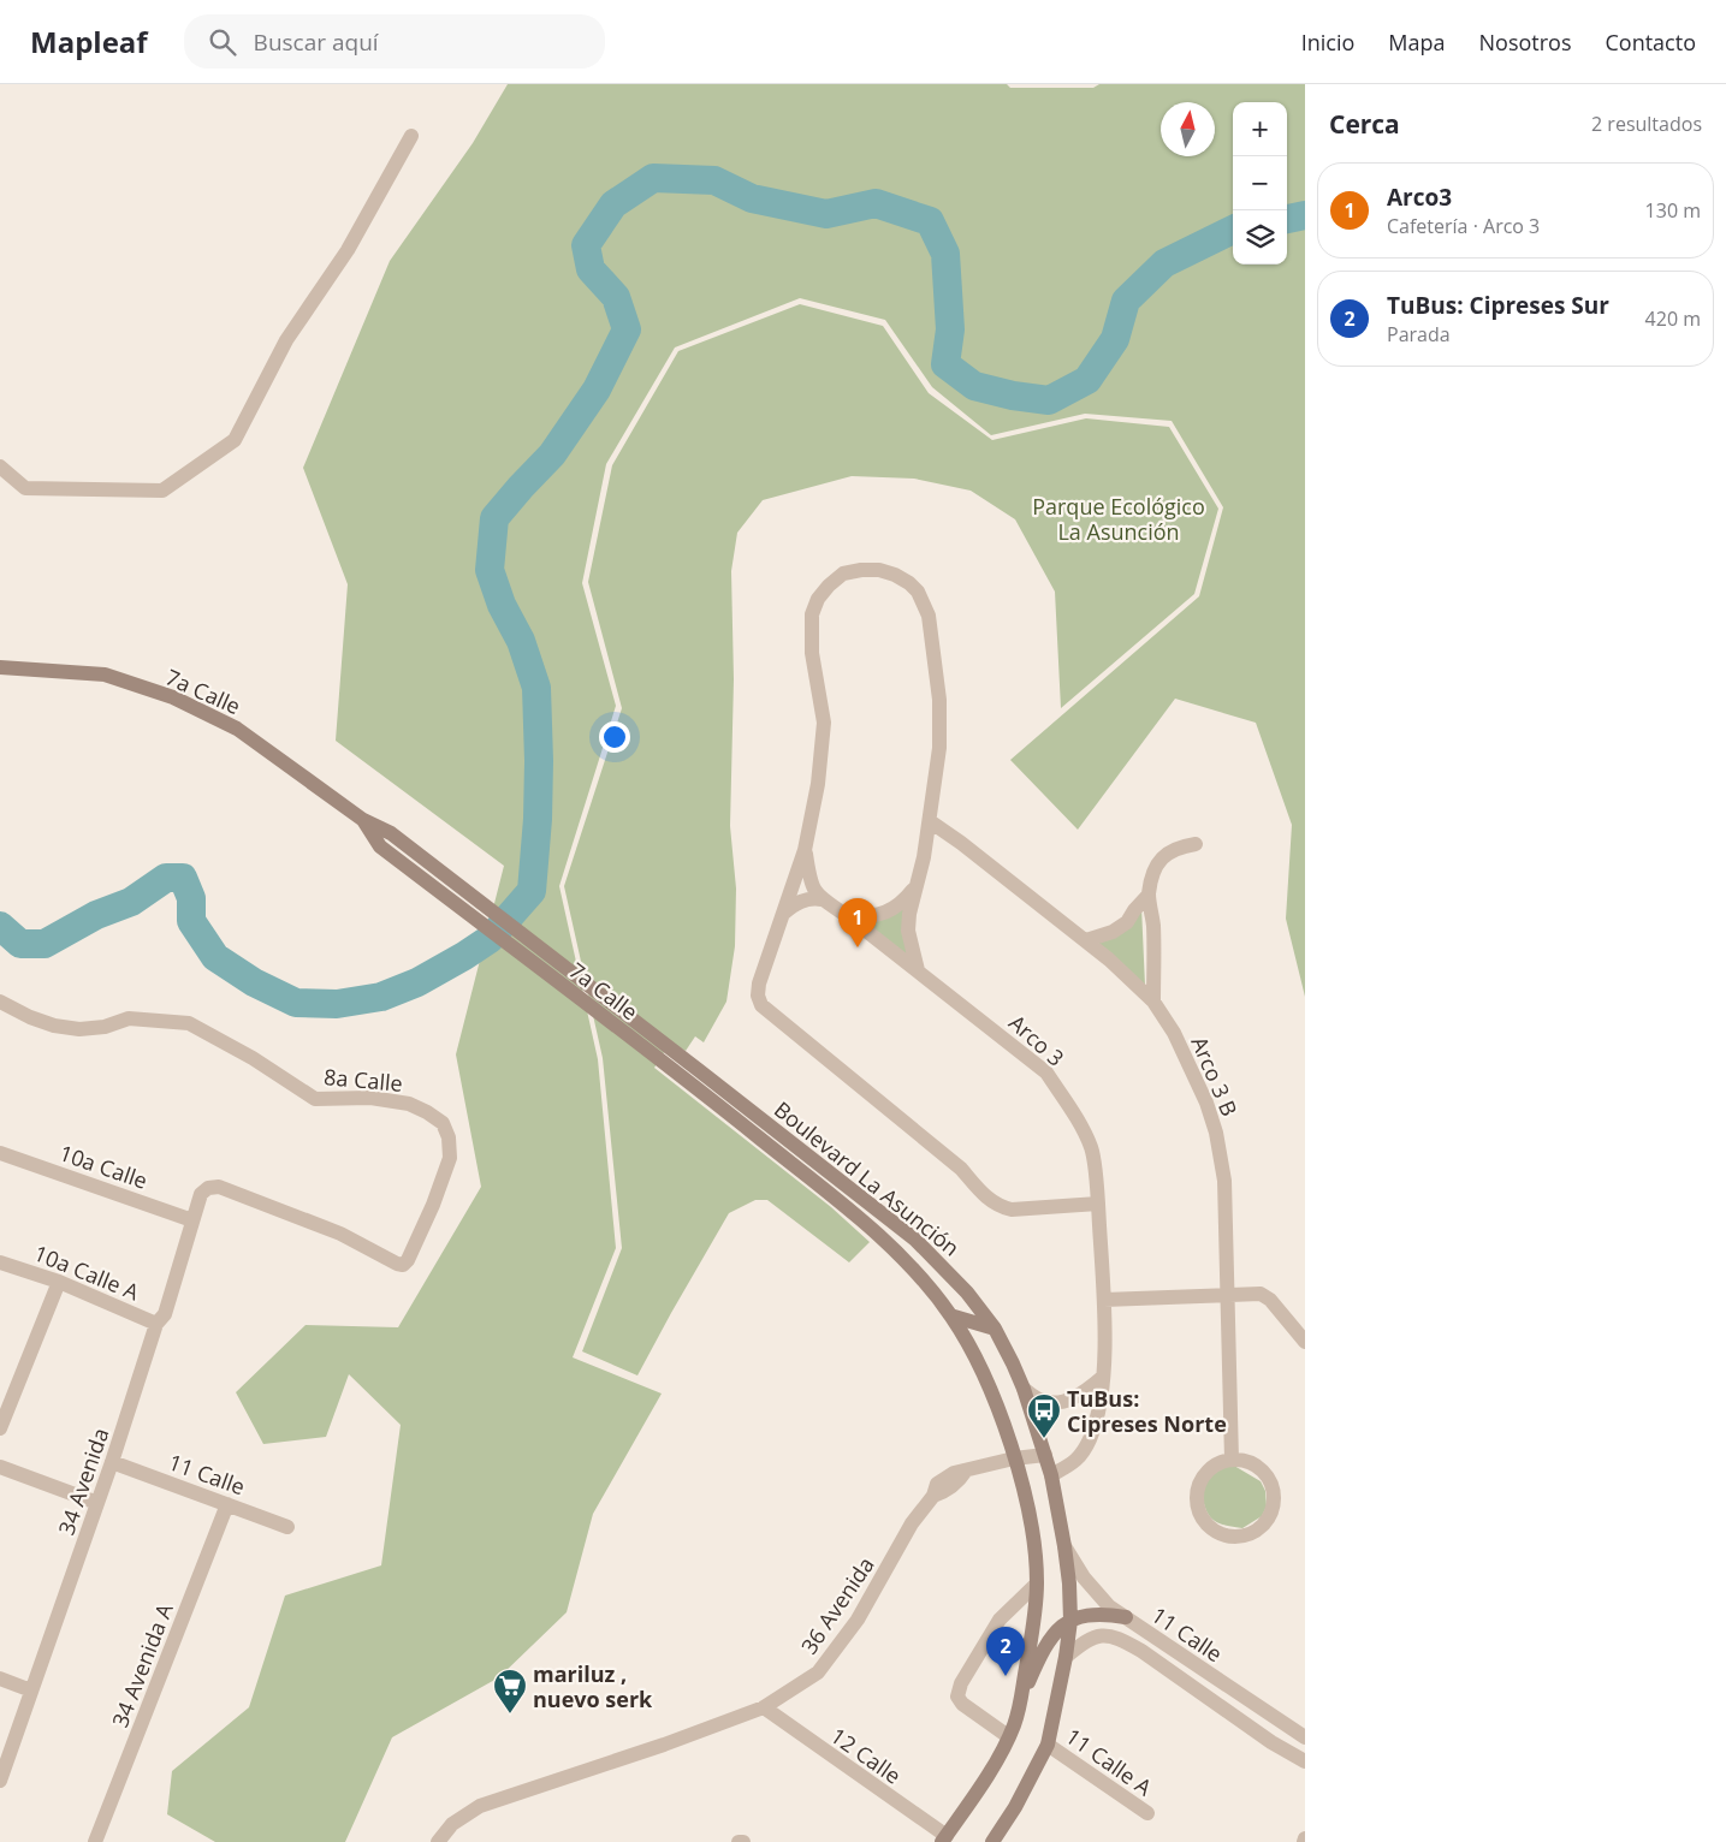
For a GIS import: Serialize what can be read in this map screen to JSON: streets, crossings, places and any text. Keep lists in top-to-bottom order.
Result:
{
  "streets": {
    "main road": ["7a Calle", "Boulevard La Asunción"],
    "street": [
      "Arco 3",
      "Arco 3 B",
      "8a Calle",
      "10a Calle",
      "10a Calle A",
      "11 Calle",
      "34 Avenida",
      "36 Avenida",
      "34 Avenida A",
      "12 Calle",
      "11 Calle A"
    ]
  },
  "crossings": [
    ["7a Calle", "Boulevard La Asunción"],
    ["Arco 3", "Boulevard La Asunción"],
    ["8a Calle", "34 Avenida"],
    ["10a Calle", "34 Avenida"],
    ["Boulevard La Asunción", "11 Calle"],
    ["Boulevard La Asunción", "36 Avenida"],
    ["Boulevard La Asunción", "12 Calle"],
    ["Boulevard La Asunción", "11 Calle A"],
    ["10a Calle A", "34 Avenida"],
    ["11 Calle", "34 Avenida"],
    ["11 Calle", "34 Avenida A"],
    ["36 Avenida", "12 Calle"]
  ],
  "parks": ["Parque Ecológico La Asunción"],
  "places": {
    "bus stop": ["TuBus: Cipreses Norte"],
    "supermarket": ["mariluz , nuevo serk"]
  },
  "north": "top",
  "page": {
    "header": "Mapleaf",
    "search": "Buscar aquí",
    "nav": [
      "Inicio",
      "Mapa",
      "Nosotros",
      "Contacto"
    ],
    "heading": ["Cerca", "2 resultados"],
    "map_buttons": ["+", "−"],
    "list": [
      {
        "mark": "1",
        "name": "Arco3",
        "note": "Cafetería · Arco 3",
        "value": "130 m"
      },
      {
        "mark": "2",
        "name": "TuBus: Cipreses Sur",
        "note": "Parada",
        "value": "420 m"
      }
    ],
    "pins": ["1", "2"]
  }
}
